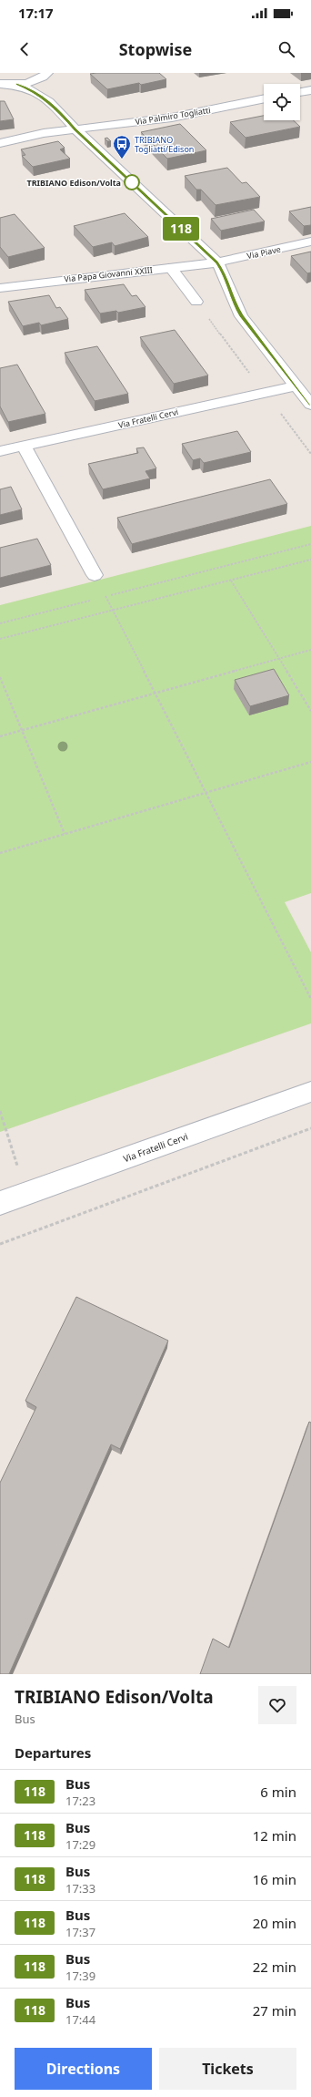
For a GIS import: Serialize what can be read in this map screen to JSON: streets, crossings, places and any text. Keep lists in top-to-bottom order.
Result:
{
  "streets": {
    "street": [
      "Via Palmiro Togliatti",
      "Via Piave",
      "Via Papa Giovanni XXIII",
      "Via Fratelli Cervi"
    ]
  },
  "crossings": [
    ["Via Piave", "Via Papa Giovanni XXIII"]
  ],
  "places": {
    "bus stop": ["TRIBIANO Togliatti/Edison"],
    "other": ["TRIBIANO Edison/Volta"]
  },
  "lines": ["bus line 118"],
  "page": {
    "status": "17:17",
    "header": "Stopwise",
    "on_map": "118",
    "heading": [
      ["TRIBIANO Edison/Volta", "Bus"],
      "Departures"
    ],
    "list": [
      {
        "mark": "118",
        "name": "Bus",
        "note": "17:23",
        "value": "6 min"
      },
      {
        "mark": "118",
        "name": "Bus",
        "note": "17:29",
        "value": "12 min"
      },
      {
        "mark": "118",
        "name": "Bus",
        "note": "17:33",
        "value": "16 min"
      },
      {
        "mark": "118",
        "name": "Bus",
        "note": "17:37",
        "value": "20 min"
      },
      {
        "mark": "118",
        "name": "Bus",
        "note": "17:39",
        "value": "22 min"
      },
      {
        "mark": "118",
        "name": "Bus",
        "note": "17:44",
        "value": "27 min"
      }
    ],
    "buttons": ["Directions", "Tickets"]
  }
}
